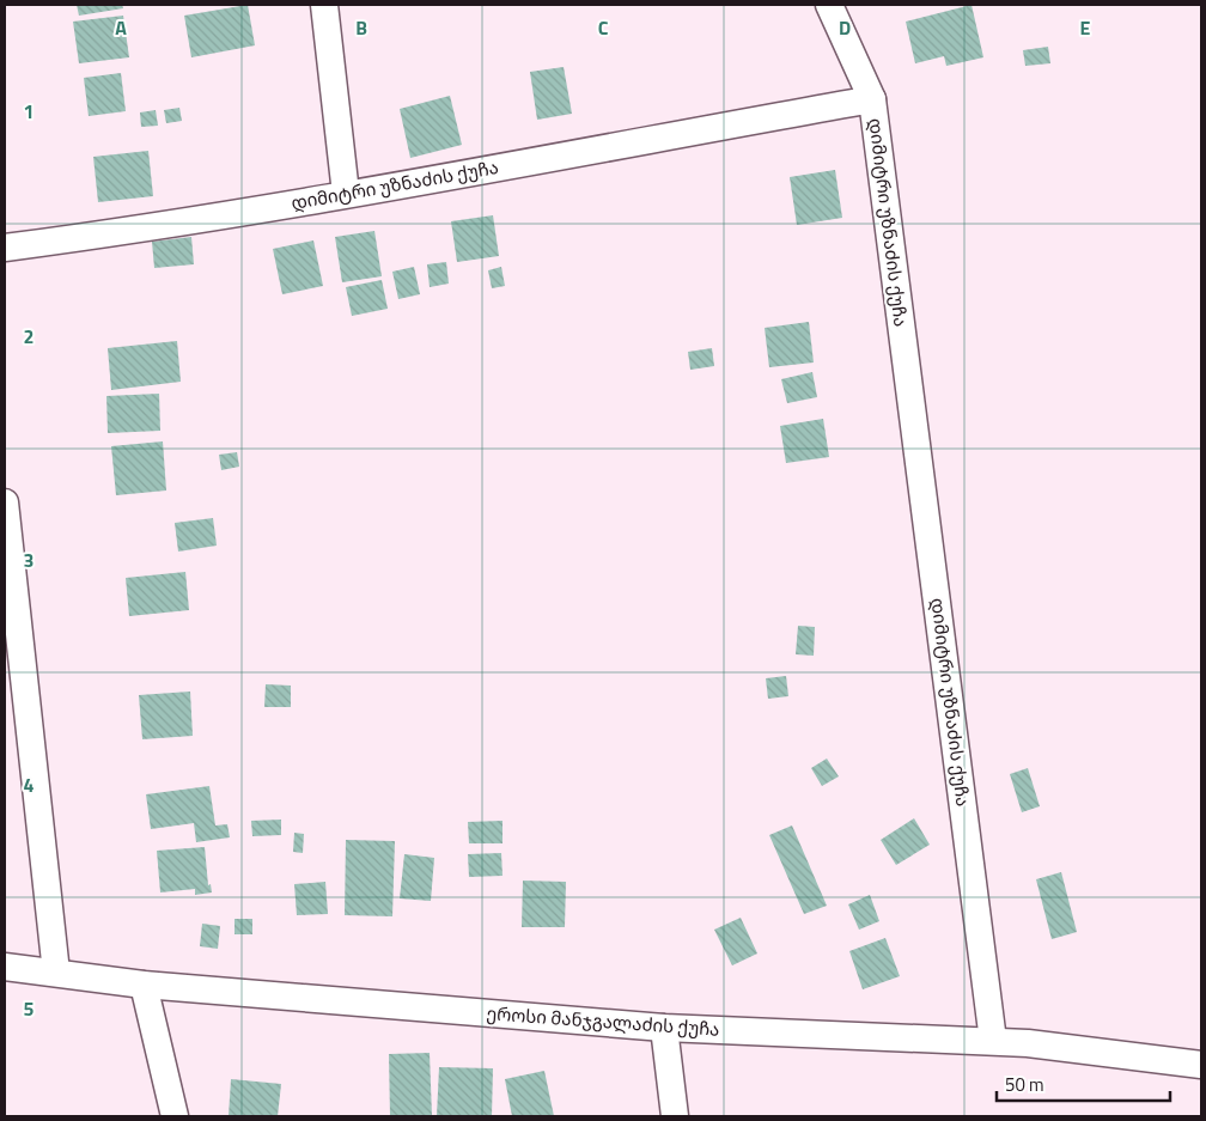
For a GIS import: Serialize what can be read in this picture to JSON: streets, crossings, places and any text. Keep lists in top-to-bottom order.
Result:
{
  "streets": {
    "street": ["დიმიტრი უზნაძის ქუჩა", "ეროსი მანჯგალაძის ქუჩა"]
  },
  "crossings": [
    ["დიმიტრი უზნაძის ქუჩა", "ეროსი მანჯგალაძის ქუჩა"]
  ],
  "scale_bar": "50 m",
  "grid": {
    "columns": [
      "A",
      "B",
      "C",
      "D",
      "E"
    ],
    "rows": [
      "1",
      "2",
      "3",
      "4",
      "5"
    ]
  }
}
